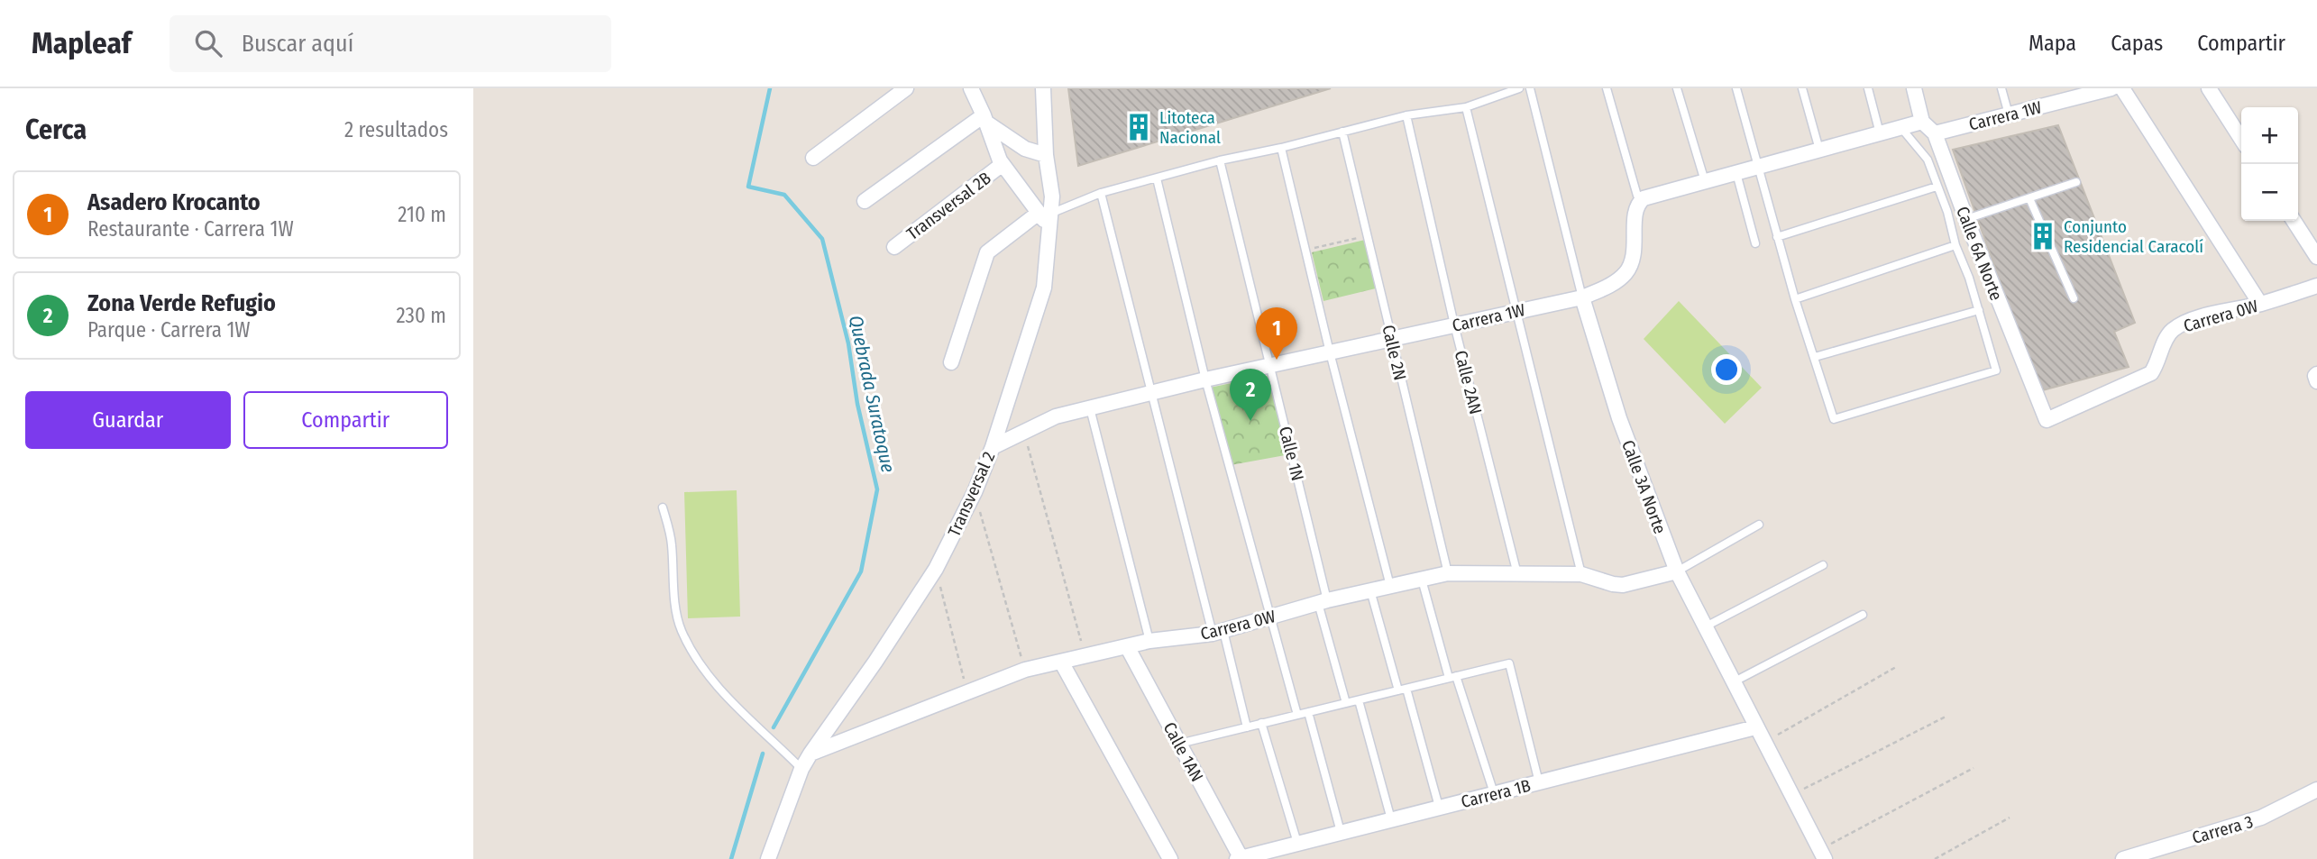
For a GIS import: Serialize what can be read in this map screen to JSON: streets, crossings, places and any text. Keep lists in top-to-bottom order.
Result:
{
  "streets": {
    "street": [
      "Carrera 1W",
      "Transversal 2B",
      "Calle 6A Norte",
      "Carrera 0W",
      "Calle 3A Norte",
      "Transversal 2",
      "Calle 1AN",
      "Carrera 1B",
      "Carrera 3"
    ],
    "lane": ["Calle 2N", "Calle 2AN", "Calle 1N"]
  },
  "crossings": [
    ["Carrera 1W", "Calle 6A Norte"],
    ["Carrera 1W", "Calle 2N"],
    ["Carrera 1W", "Calle 2AN"],
    ["Carrera 1W", "Calle 1N"],
    ["Carrera 1W", "Calle 3A Norte"],
    ["Carrera 1W", "Transversal 2"],
    ["Calle 6A Norte", "Carrera 0W"],
    ["Carrera 0W", "Calle 2N"],
    ["Carrera 0W", "Calle 2AN"],
    ["Carrera 0W", "Calle 1N"],
    ["Carrera 0W", "Calle 3A Norte"],
    ["Carrera 0W", "Transversal 2"],
    ["Carrera 0W", "Calle 1AN"],
    ["Calle 3A Norte", "Carrera 1B"],
    ["Calle 1AN", "Carrera 1B"]
  ],
  "water": ["Quebrada Suratoque"],
  "places": {
    "building": ["Litoteca Nacional", "Conjunto Residencial Caracolí"]
  },
  "page": {
    "header": "Mapleaf",
    "search": "Buscar aquí",
    "nav": ["Mapa", "Capas", "Compartir"],
    "heading": ["Cerca", "2 resultados"],
    "map_buttons": ["+", "−"],
    "list": [
      {
        "mark": "1",
        "name": "Asadero Krocanto",
        "note": "Restaurante · Carrera 1W",
        "value": "210 m"
      },
      {
        "mark": "2",
        "name": "Zona Verde Refugio",
        "note": "Parque · Carrera 1W",
        "value": "230 m"
      }
    ],
    "pins": ["1", "2"],
    "buttons": ["Guardar", "Compartir"]
  }
}
